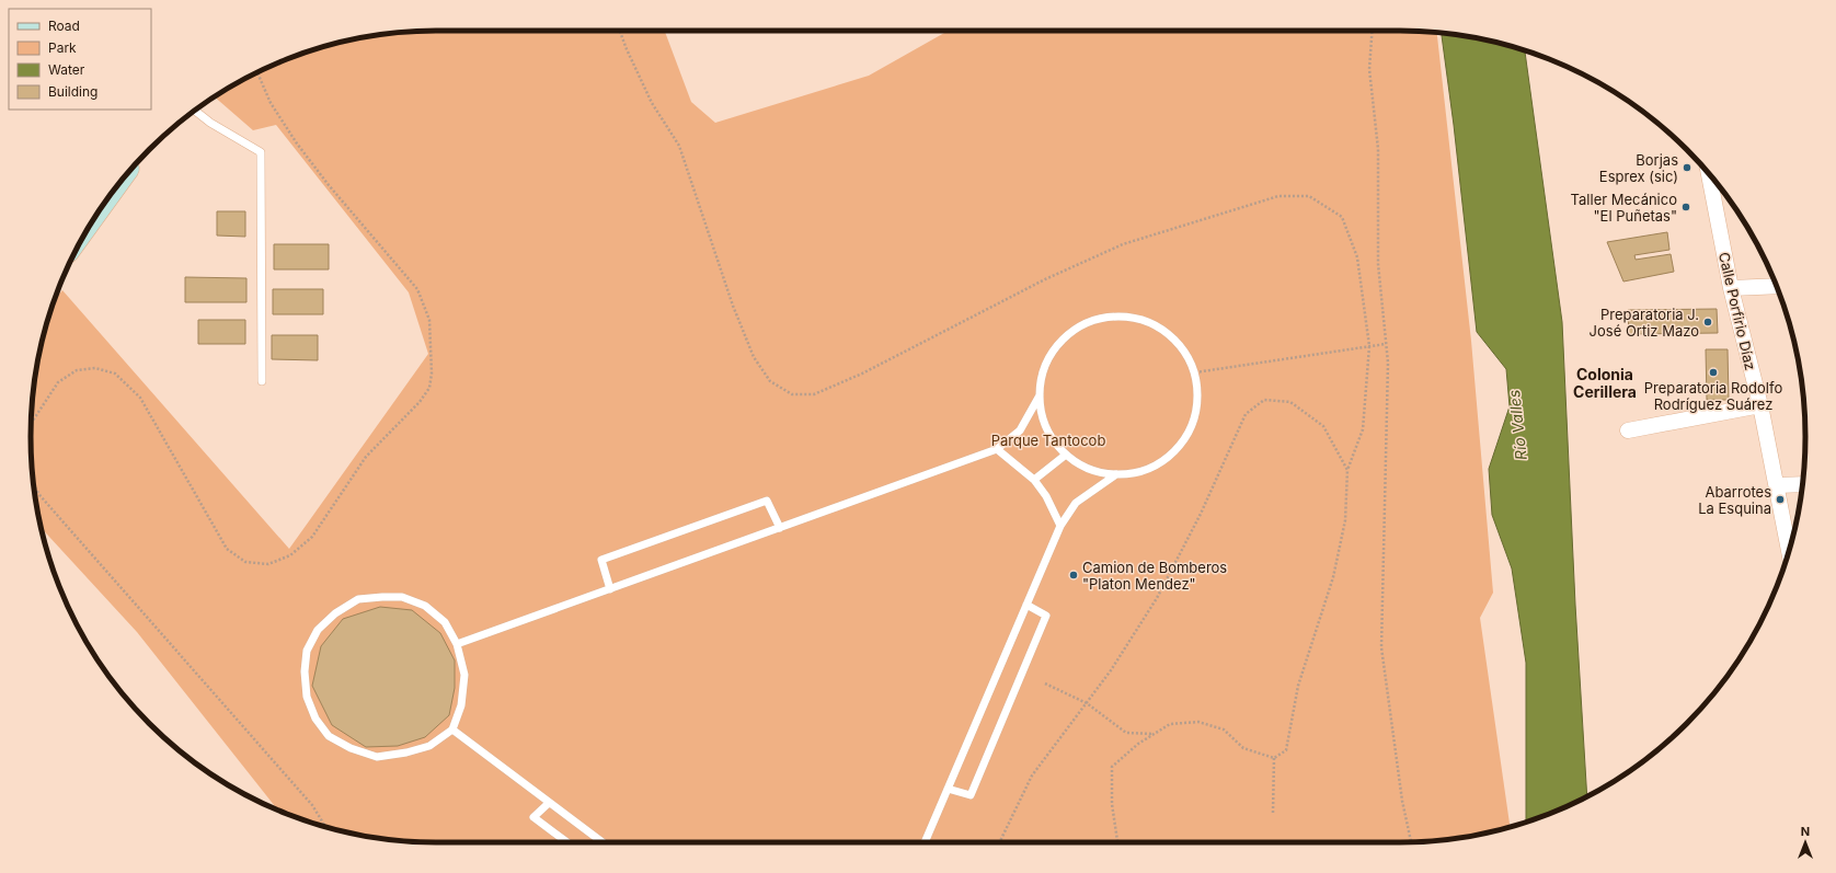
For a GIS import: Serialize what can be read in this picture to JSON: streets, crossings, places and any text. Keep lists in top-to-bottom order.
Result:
{
  "streets": {
    "street": ["Calle Porfirio Díaz"]
  },
  "districts": ["Colonia Cerillera"],
  "water": ["Río Valles"],
  "parks": ["Parque Tantocob"],
  "places": [
    "Borjas Esprex (sic)",
    "Taller Mecánico \"El Puñetas\"",
    "Preparatoria J. José Ortiz Mazo",
    "Preparatoria Rodolfo Rodríguez Suárez",
    "Abarrotes La Esquina",
    "Camion de Bomberos \"Platon Mendez\""
  ],
  "legend": [
    "Road",
    "Park",
    "Water",
    "Building"
  ],
  "north": "top"
}
